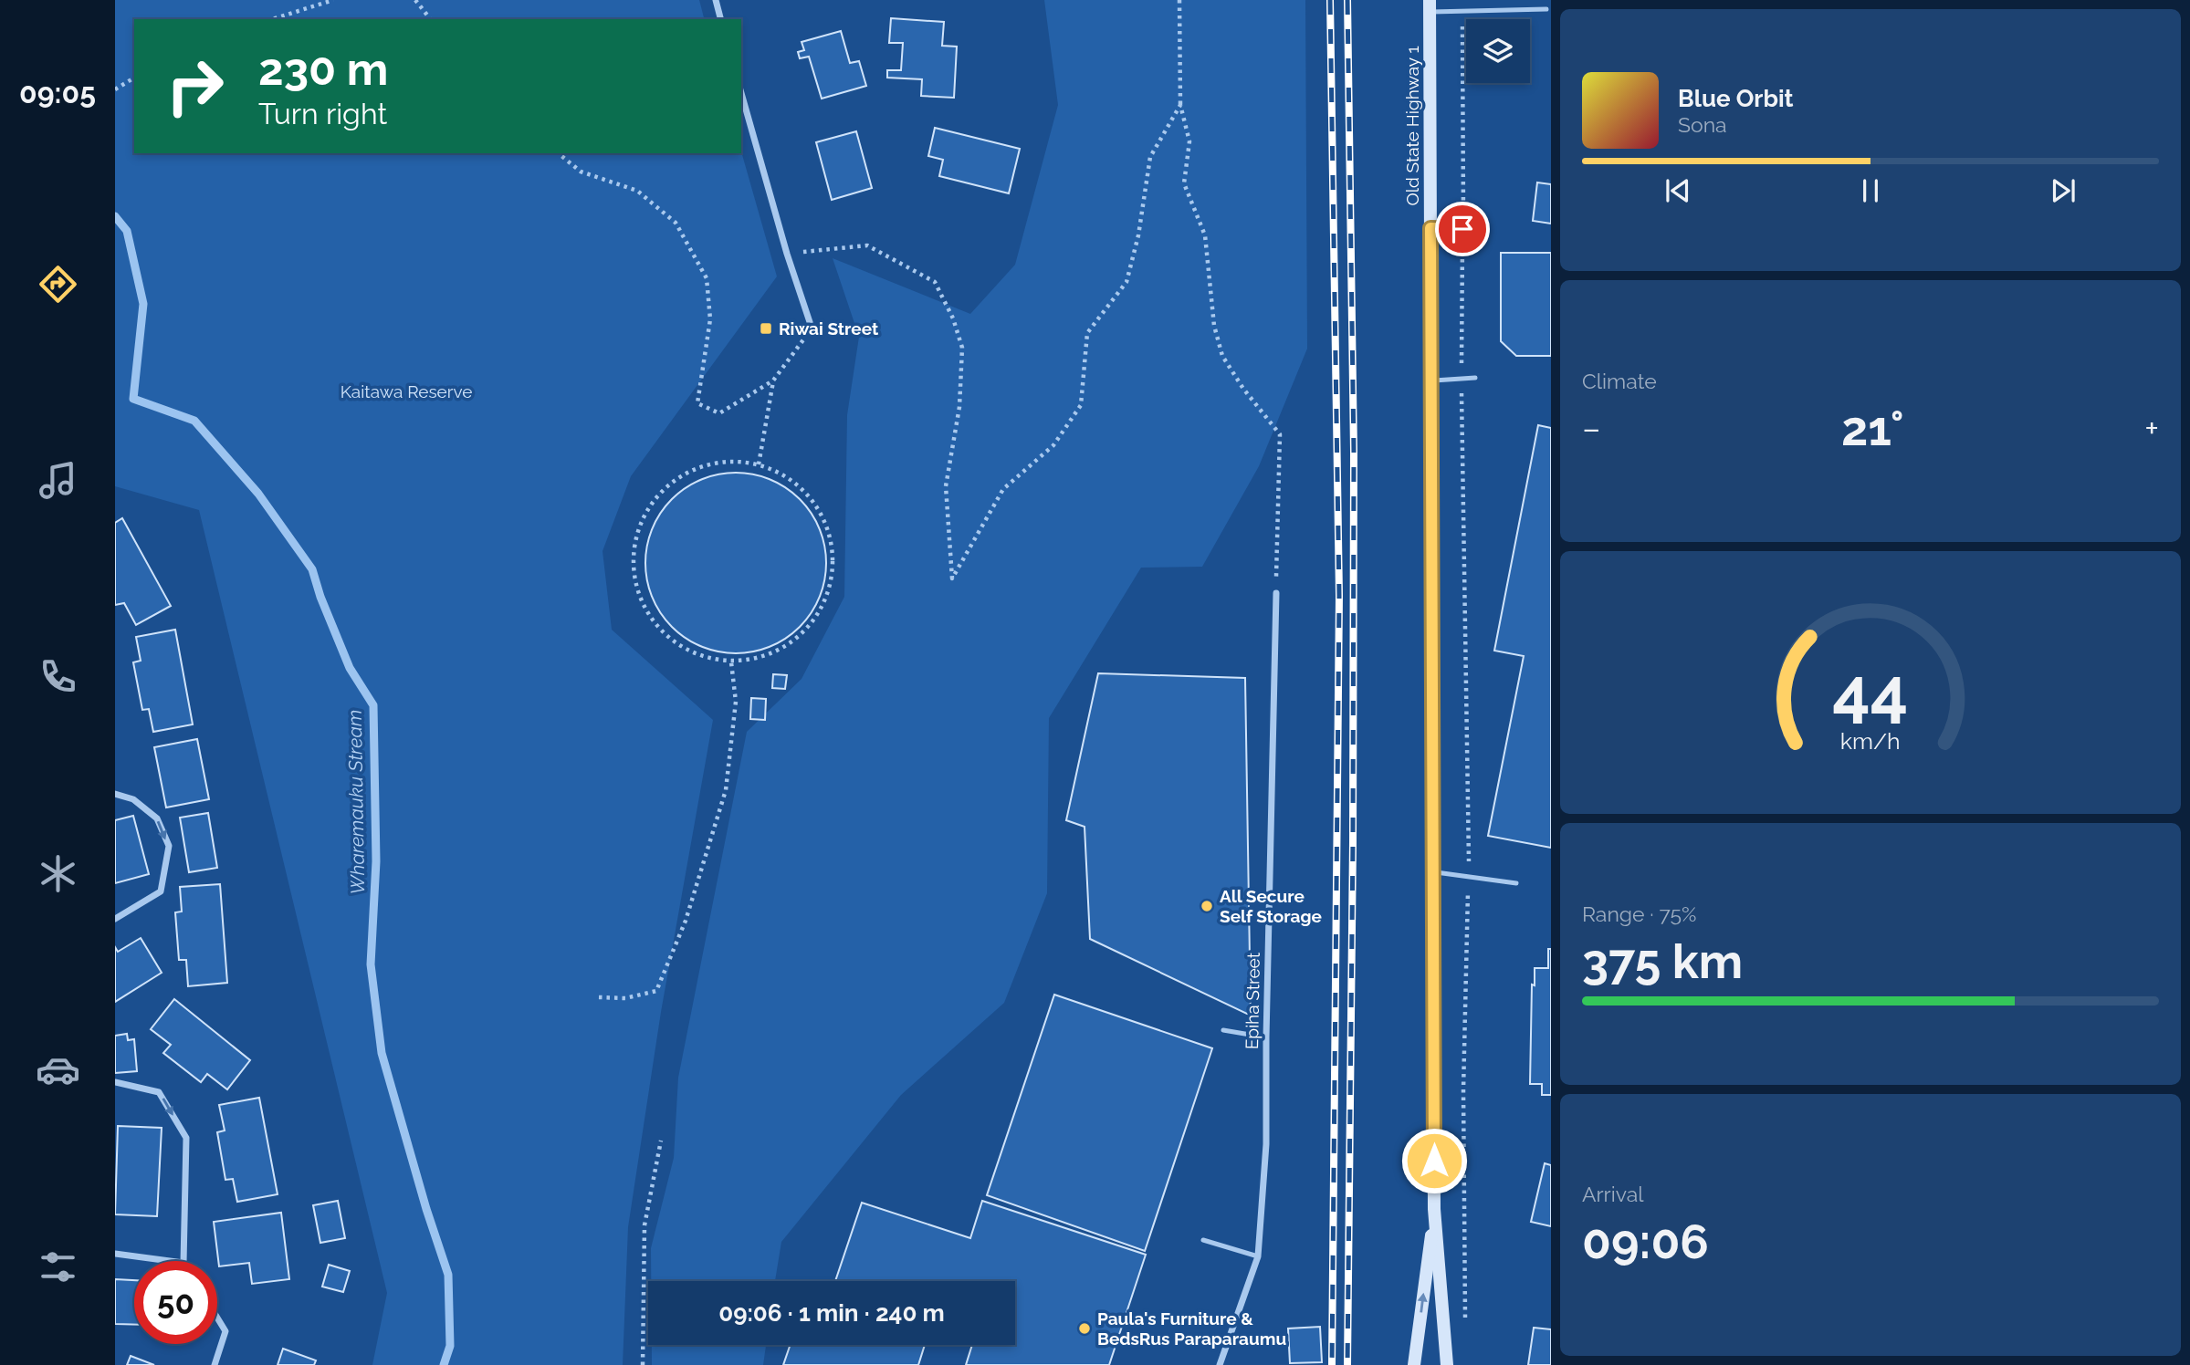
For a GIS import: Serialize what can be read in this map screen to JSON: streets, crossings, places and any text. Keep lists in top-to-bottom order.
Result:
{
  "streets": {
    "main road": ["Old State Highway 1"],
    "street": ["Epiha Street"]
  },
  "water": ["Wharemauku Stream"],
  "parks": ["Kaitawa Reserve"],
  "places": {
    "transit": ["Riwai Street"],
    "other": ["All Secure Self Storage", "Paula's Furniture & BedsRus Paraparaumu"]
  },
  "page": {
    "tabs": "09:05",
    "turn": ["230 m", "Turn right"],
    "song": ["Blue Orbit", "Sona"],
    "tile": [
      "Climate",
      ["Range · 75%", "375 km"],
      ["Arrival", "09:06"]
    ],
    "heat": ["−", "21°", "+"],
    "limit": "50",
    "trip": "09:06 · 1 min · 240 m",
    "gauge": ["44", "km/h"]
  }
}
